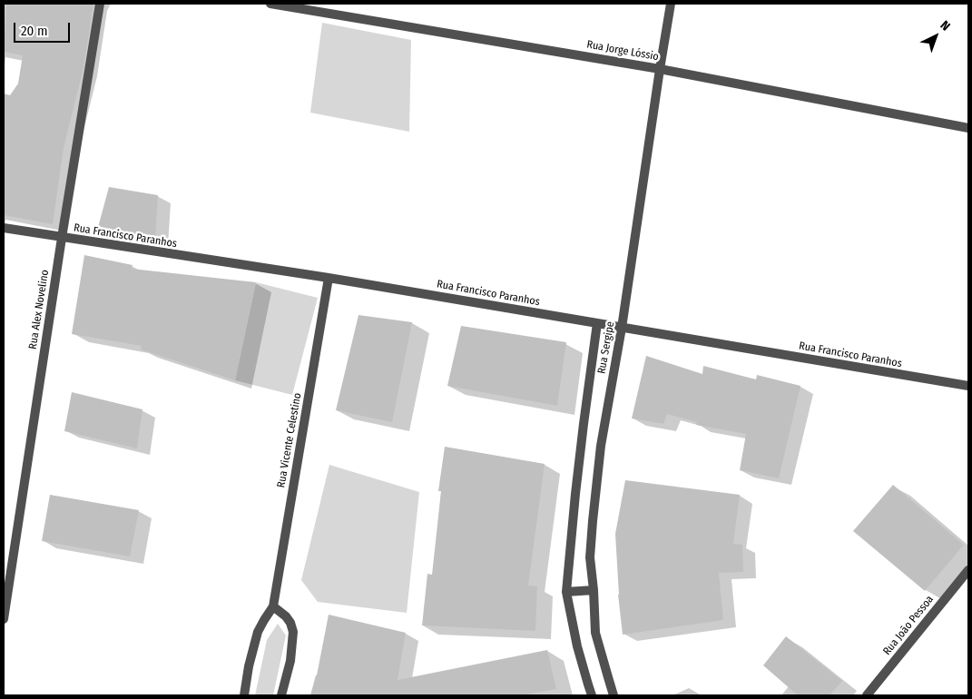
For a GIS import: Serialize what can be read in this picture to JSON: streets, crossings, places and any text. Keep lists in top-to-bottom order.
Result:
{
  "streets": {
    "street": [
      "Rua Jorge Lóssio",
      "Rua Francisco Paranhos",
      "Rua Alex Novelino",
      "Rua Sergipe",
      "Rua Vicente Celestino",
      "Rua João Pessoa"
    ]
  },
  "crossings": [
    ["Rua Jorge Lóssio", "Rua Sergipe"],
    ["Rua Francisco Paranhos", "Rua Alex Novelino"],
    ["Rua Francisco Paranhos", "Rua Sergipe"],
    ["Rua Francisco Paranhos", "Rua Vicente Celestino"]
  ],
  "scale_bar": "20 m",
  "north": "top right"
}
